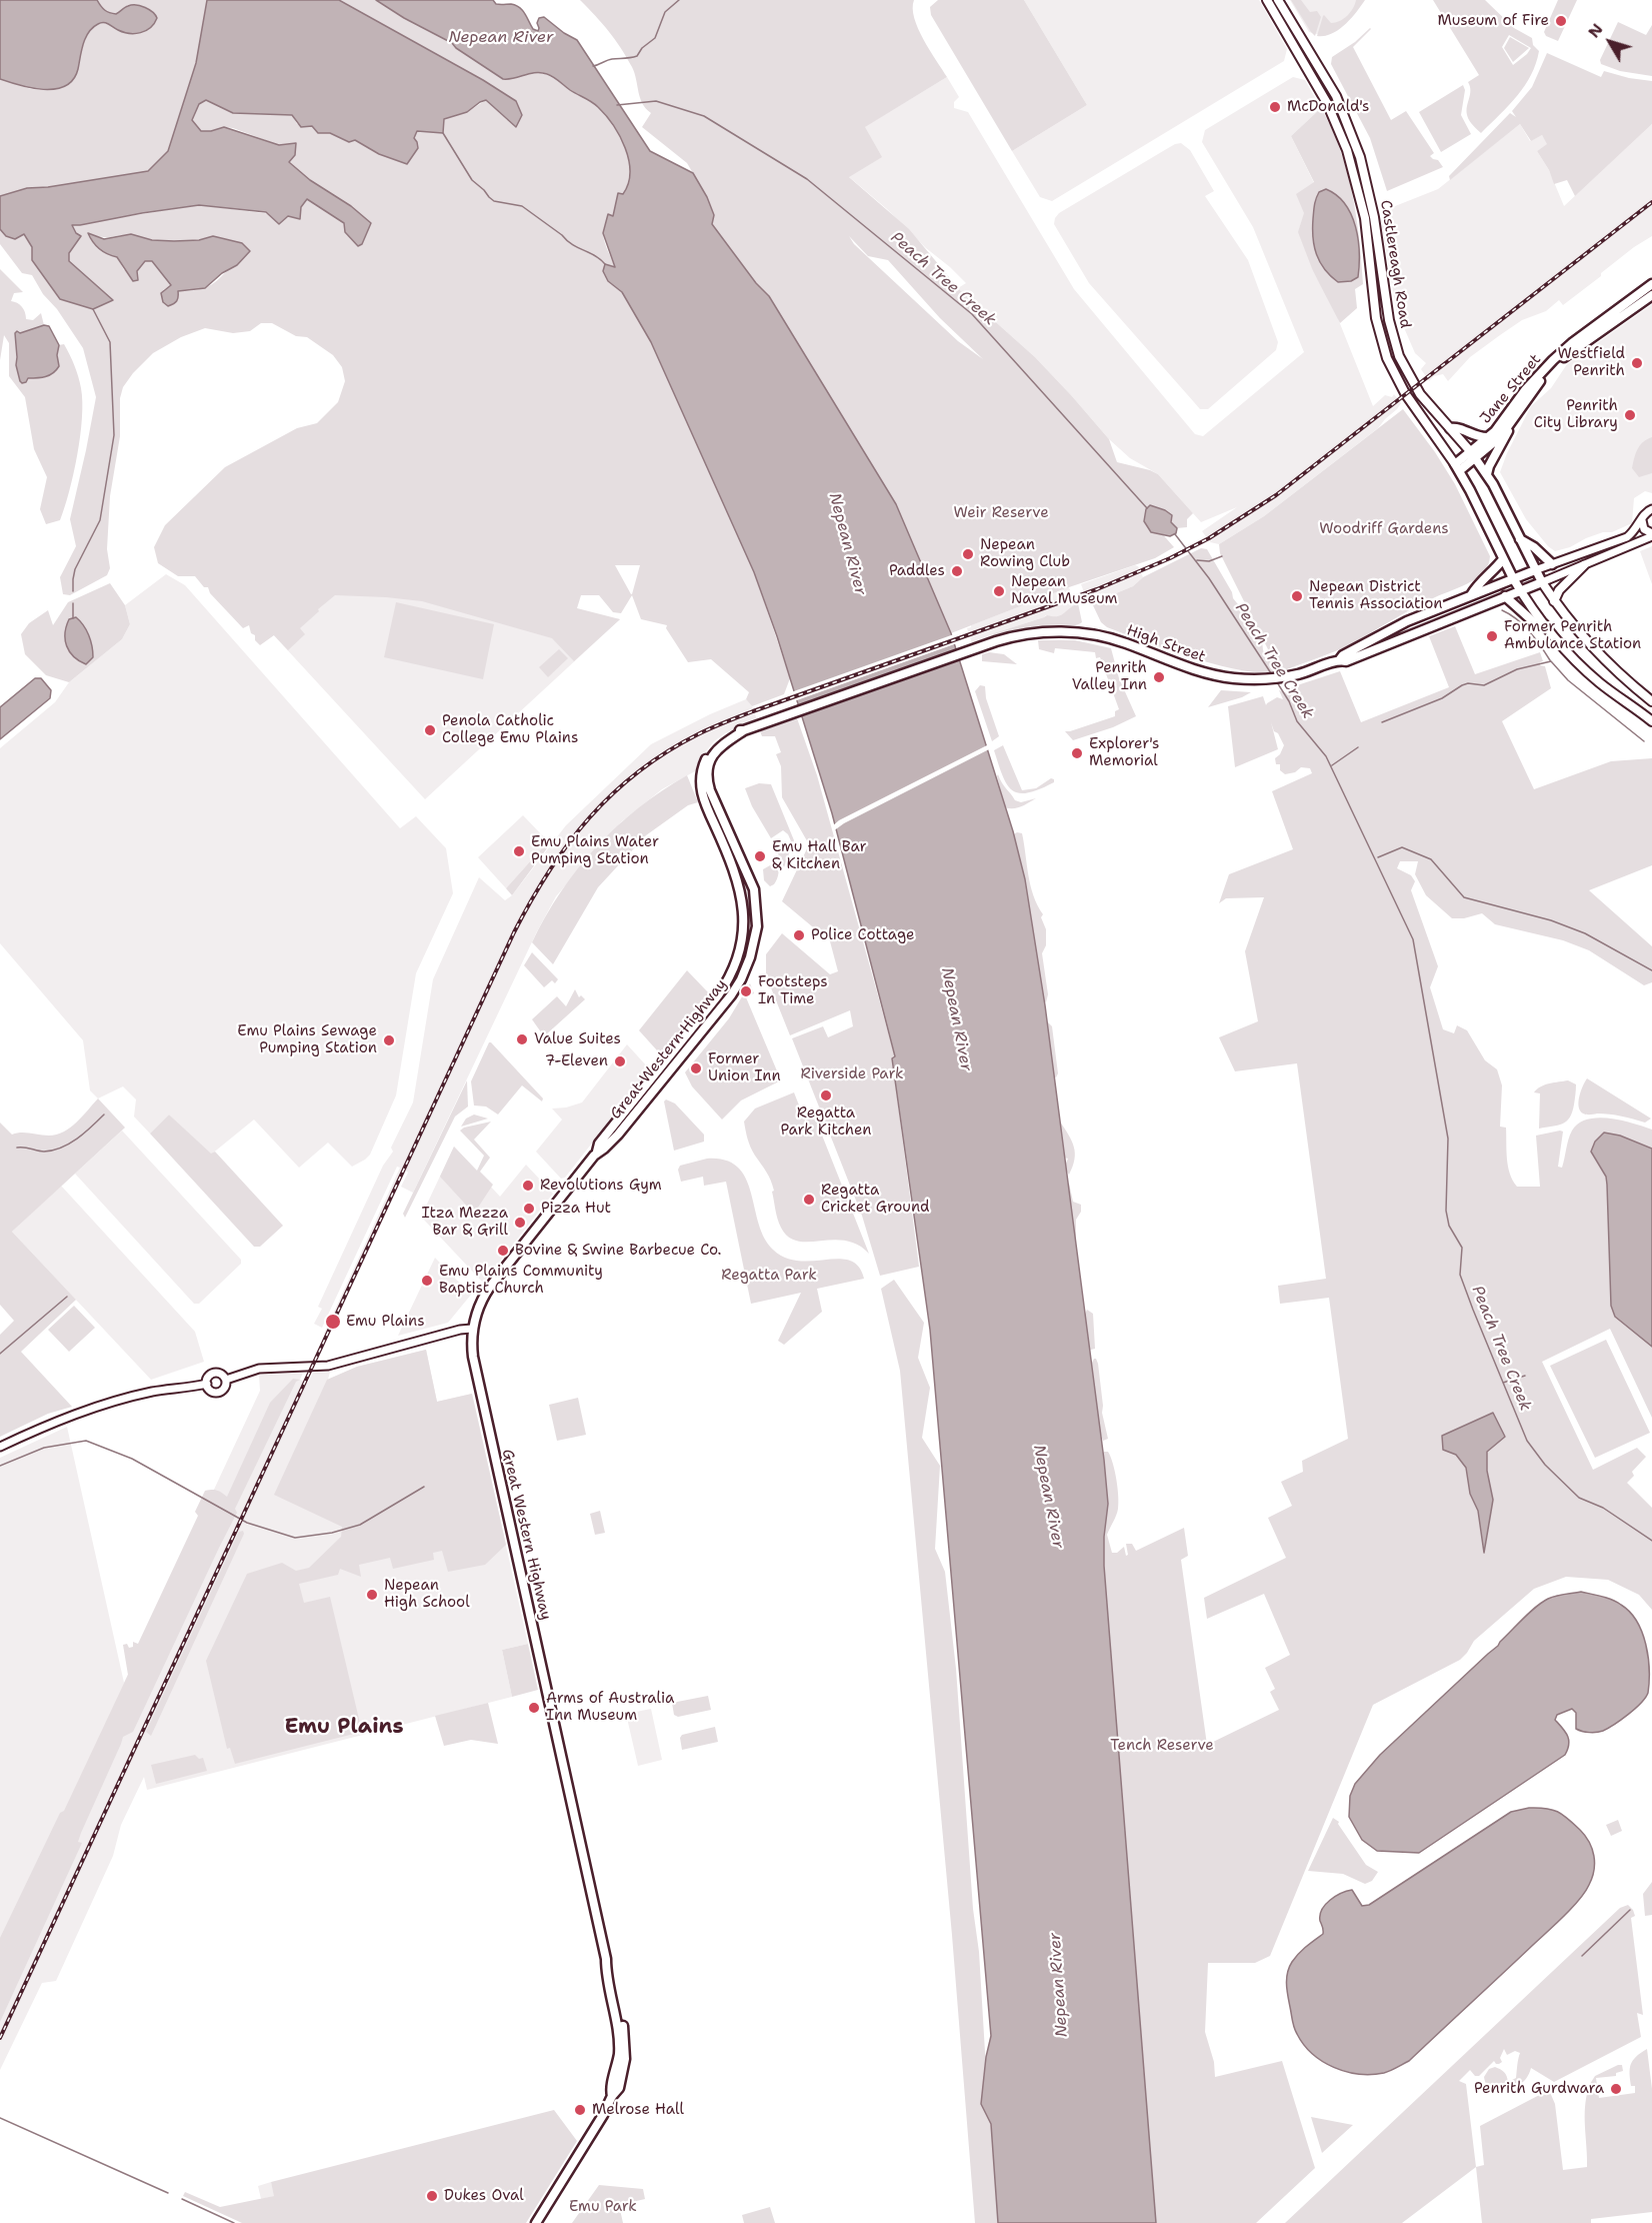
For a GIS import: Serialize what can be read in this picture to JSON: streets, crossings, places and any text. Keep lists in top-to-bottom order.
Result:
{
  "streets": {
    "highway": [
      "Castlereagh Road",
      "Jane Street",
      "High Street",
      "Great Western Highway"
    ]
  },
  "crossings": [
    ["Castlereagh Road", "Jane Street"],
    ["Castlereagh Road", "High Street"],
    ["High Street", "Great Western Highway"]
  ],
  "districts": ["Emu Plains"],
  "water": ["Nepean River", "Peach Tree Creek"],
  "parks": [
    "Weir Reserve",
    "Woodriff Gardens",
    "Riverside Park",
    "Regatta Park",
    "Tench Reserve",
    "Emu Park"
  ],
  "places": [
    "Museum of Fire",
    "McDonald's",
    "Westfield Penrith",
    "Penrith City Library",
    "Nepean Rowing Club",
    "Paddles",
    "Nepean Naval Museum",
    "Nepean District Tennis Association",
    "Former Penrith Ambulance Station",
    "Penrith Valley Inn",
    "Penola Catholic College Emu Plains",
    "Explorer's Memorial",
    "Emu Plains Water Pumping Station",
    "Emu Hall Bar & Kitchen",
    "Police Cottage",
    "Footsteps In Time",
    "Value Suites",
    "Emu Plains Sewage Pumping Station",
    "7-Eleven",
    "Former Union Inn",
    "Regatta Park Kitchen",
    "Revolutions Gym",
    "Regatta Cricket Ground",
    "Pizza Hut",
    "Itza Mezza Bar & Grill",
    "Bovine & Swine Barbecue Co.",
    "Emu Plains Community Baptist Church",
    "Emu Plains",
    "Nepean High School",
    "Arms of Australia Inn Museum",
    "Penrith Gurdwara",
    "Melrose Hall",
    "Dukes Oval"
  ],
  "north": "top left"
}
